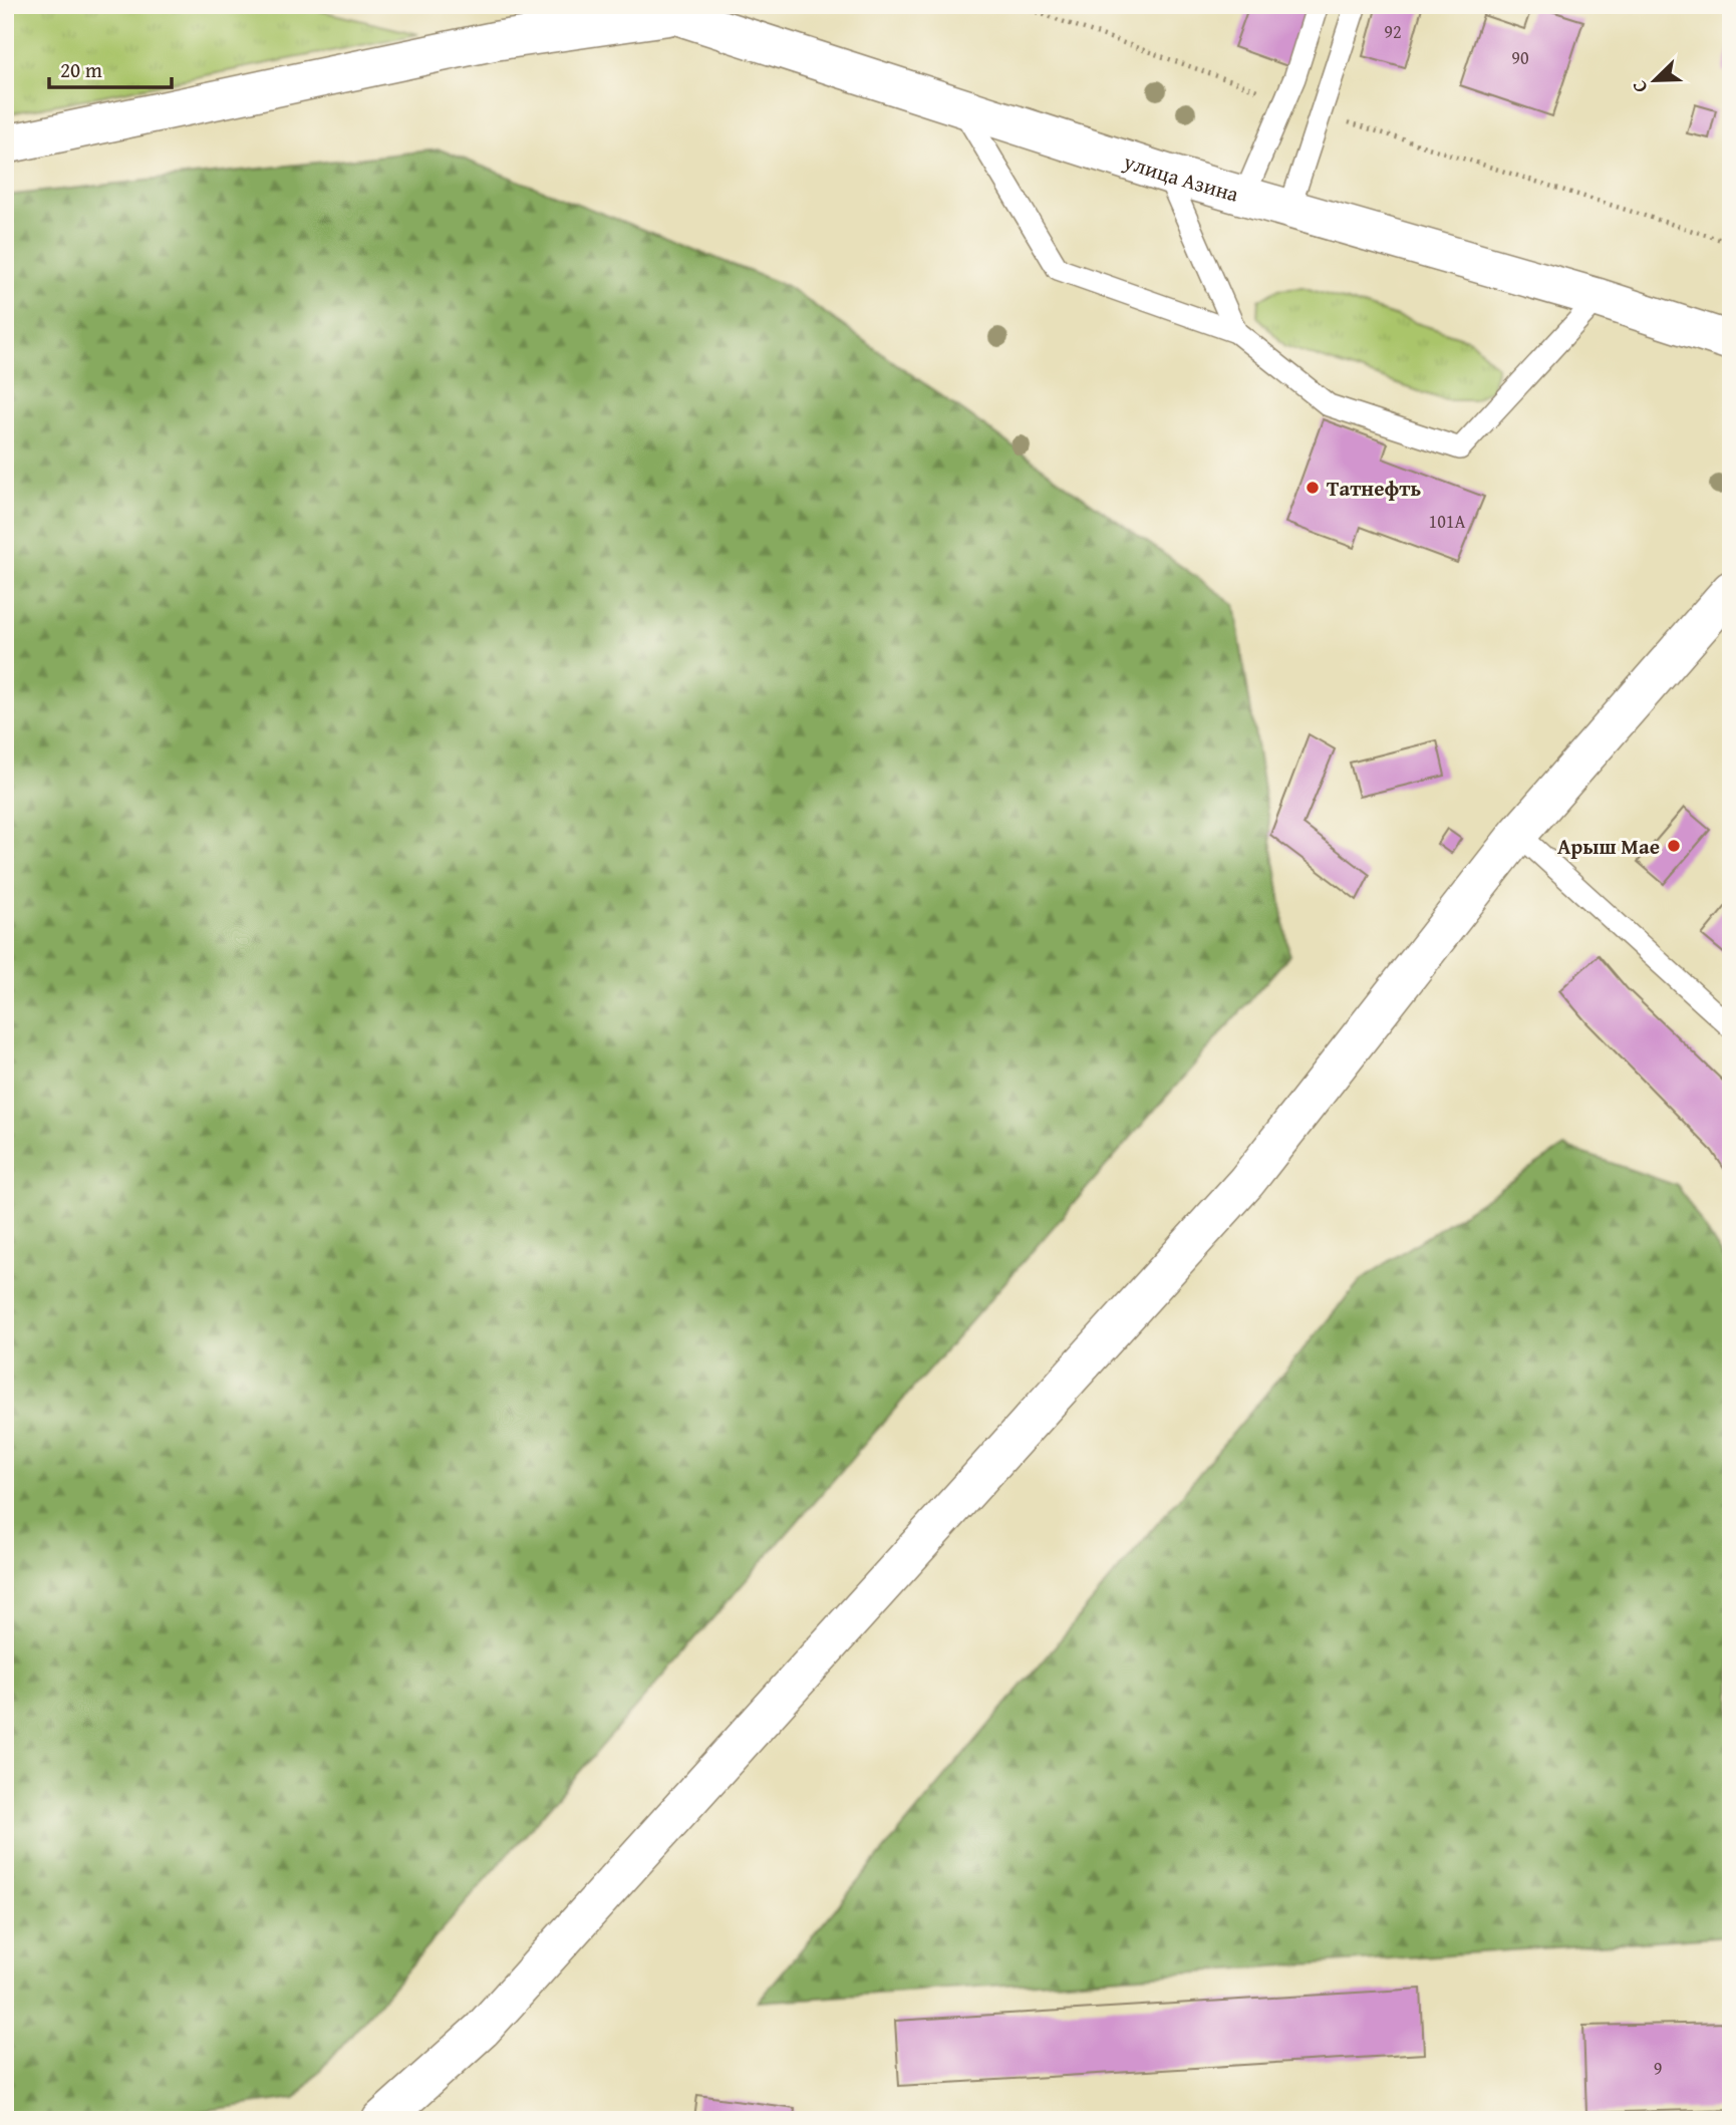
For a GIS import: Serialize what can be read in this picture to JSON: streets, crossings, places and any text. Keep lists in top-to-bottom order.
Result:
{
  "streets": {
    "street": ["улица Азина"]
  },
  "places": ["Татнефть", "Арыш Мае"],
  "house_numbers": [
    "92",
    "90",
    "101А",
    "9"
  ],
  "scale_bar": "20 m",
  "north": "bottom left"
}
